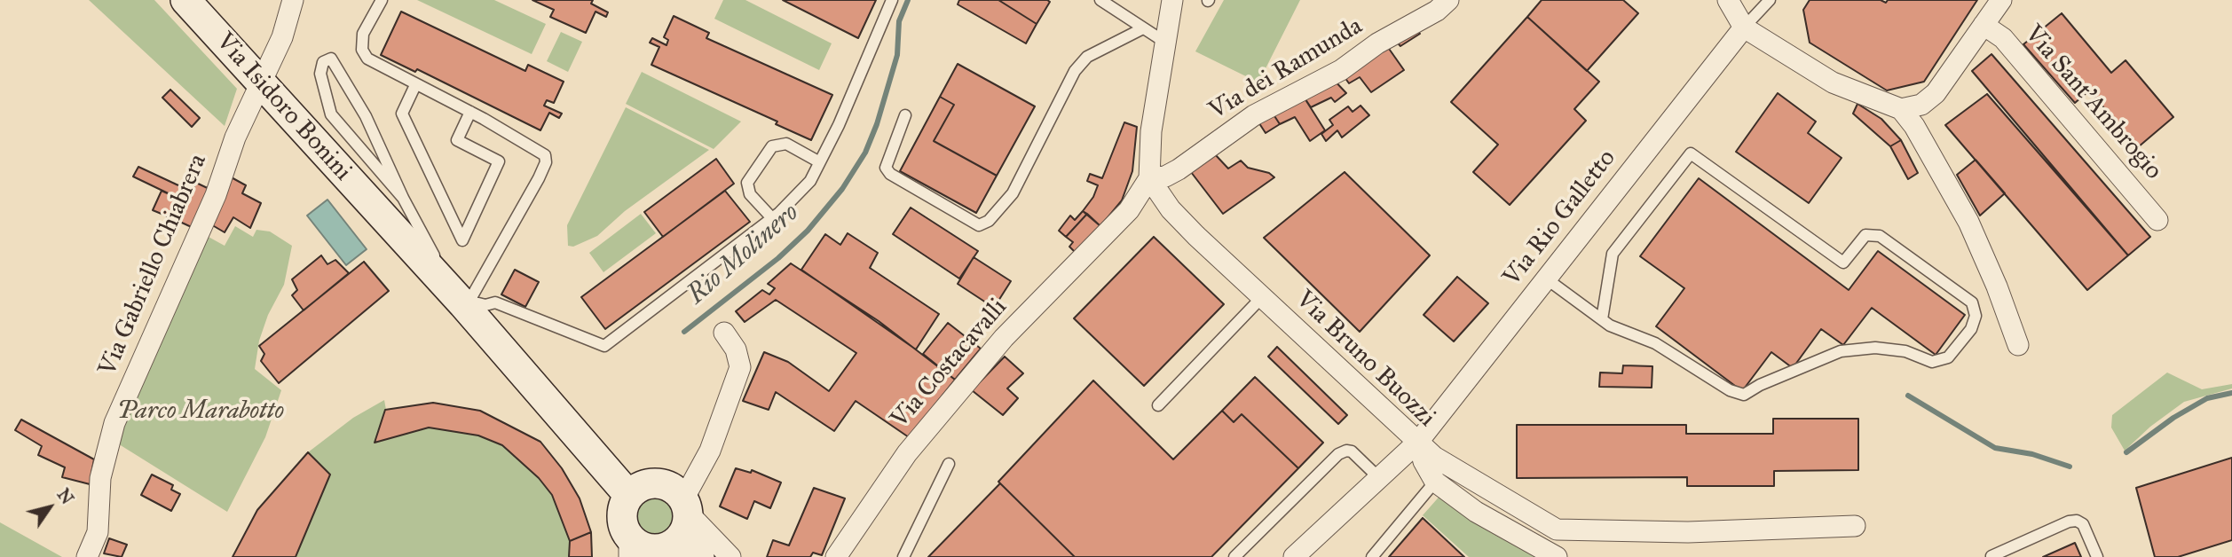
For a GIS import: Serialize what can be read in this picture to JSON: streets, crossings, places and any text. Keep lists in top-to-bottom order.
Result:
{
  "streets": {
    "street": [
      "Via dei Ramunda",
      "Via Sant'Ambrogio",
      "Via Isidoro Bonini",
      "Via Rio Galletto",
      "Via Gabriello Chiabrera",
      "Via Bruno Buozzi",
      "Via Costacavalli"
    ]
  },
  "crossings": [
    ["Via dei Ramunda", "Via Bruno Buozzi"],
    ["Via dei Ramunda", "Via Costacavalli"],
    ["Via Isidoro Bonini", "Via Gabriello Chiabrera"],
    ["Via Rio Galletto", "Via Bruno Buozzi"],
    ["Via Bruno Buozzi", "Via Costacavalli"]
  ],
  "water": ["Rio Molinero"],
  "parks": ["Parco Marabotto"],
  "north": "top right"
}
